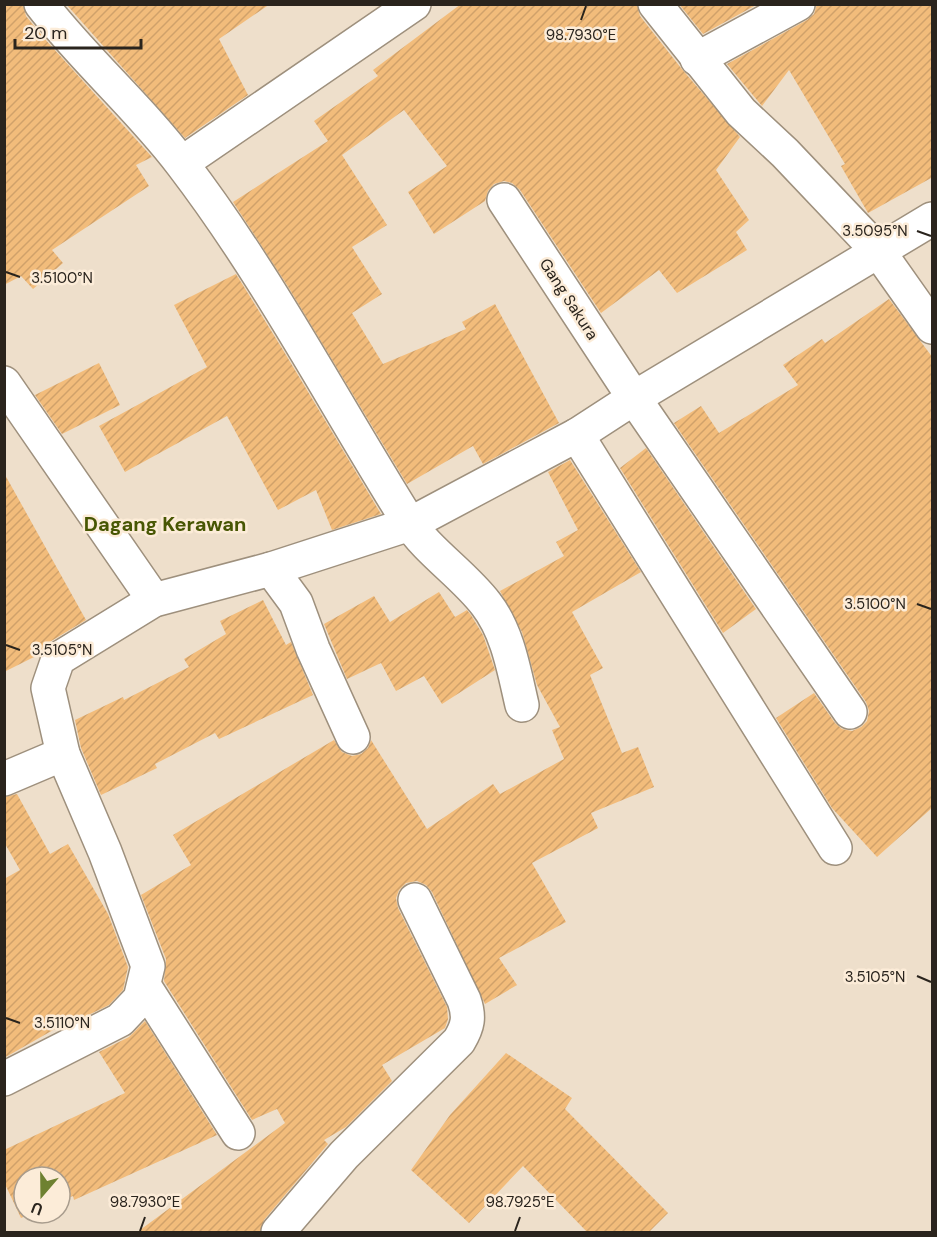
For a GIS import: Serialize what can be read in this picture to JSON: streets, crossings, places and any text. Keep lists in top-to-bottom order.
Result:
{
  "streets": {
    "street": ["Gang Sakura"]
  },
  "districts": ["Dagang Kerawan"],
  "scale_bar": "20 m",
  "north": "bottom",
  "coordinates": [
    "98.7930°E",
    "3.5095°N",
    "3.5100°N",
    "3.5105°N",
    "3.5110°N",
    "98.7925°E"
  ]
}
